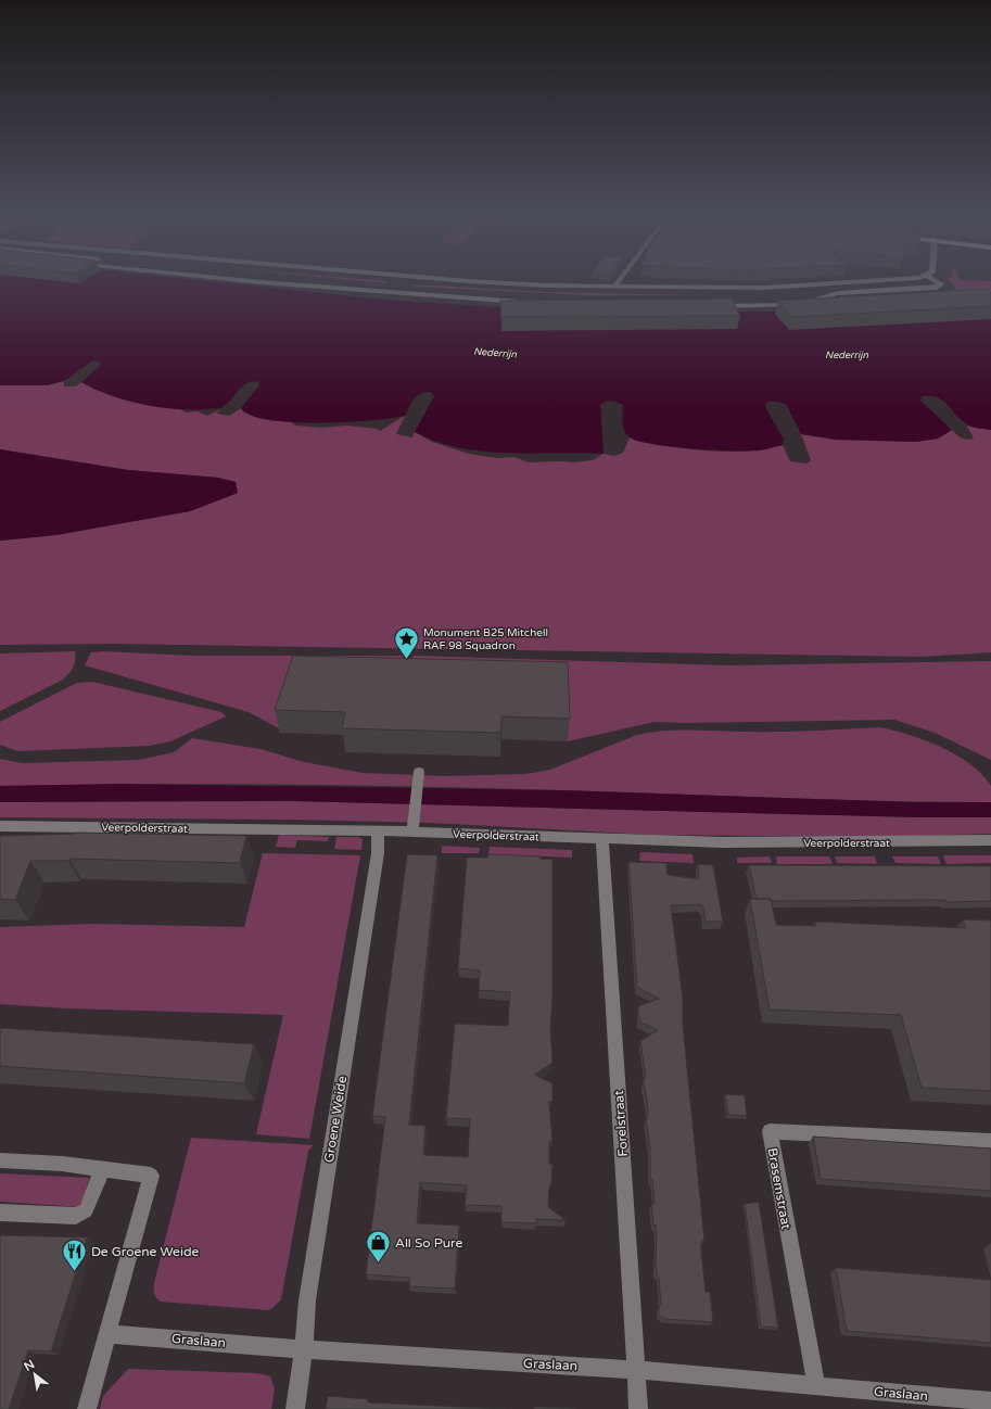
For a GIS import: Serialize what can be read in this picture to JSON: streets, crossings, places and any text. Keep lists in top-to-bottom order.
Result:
{
  "streets": {
    "street": [
      "Veerpolderstraat",
      "Groene Weide",
      "Forelstraat",
      "Brasemstraat",
      "Graslaan"
    ]
  },
  "crossings": [
    ["Veerpolderstraat", "Groene Weide"],
    ["Veerpolderstraat", "Forelstraat"],
    ["Groene Weide", "Graslaan"],
    ["Forelstraat", "Graslaan"],
    ["Brasemstraat", "Graslaan"]
  ],
  "water": ["Nederrijn"],
  "places": {
    "place": ["Monument B25 Mitchell RAF 98 Squadron"],
    "shop": ["All So Pure"],
    "restaurant": ["De Groene Weide"]
  },
  "north": "top left"
}
